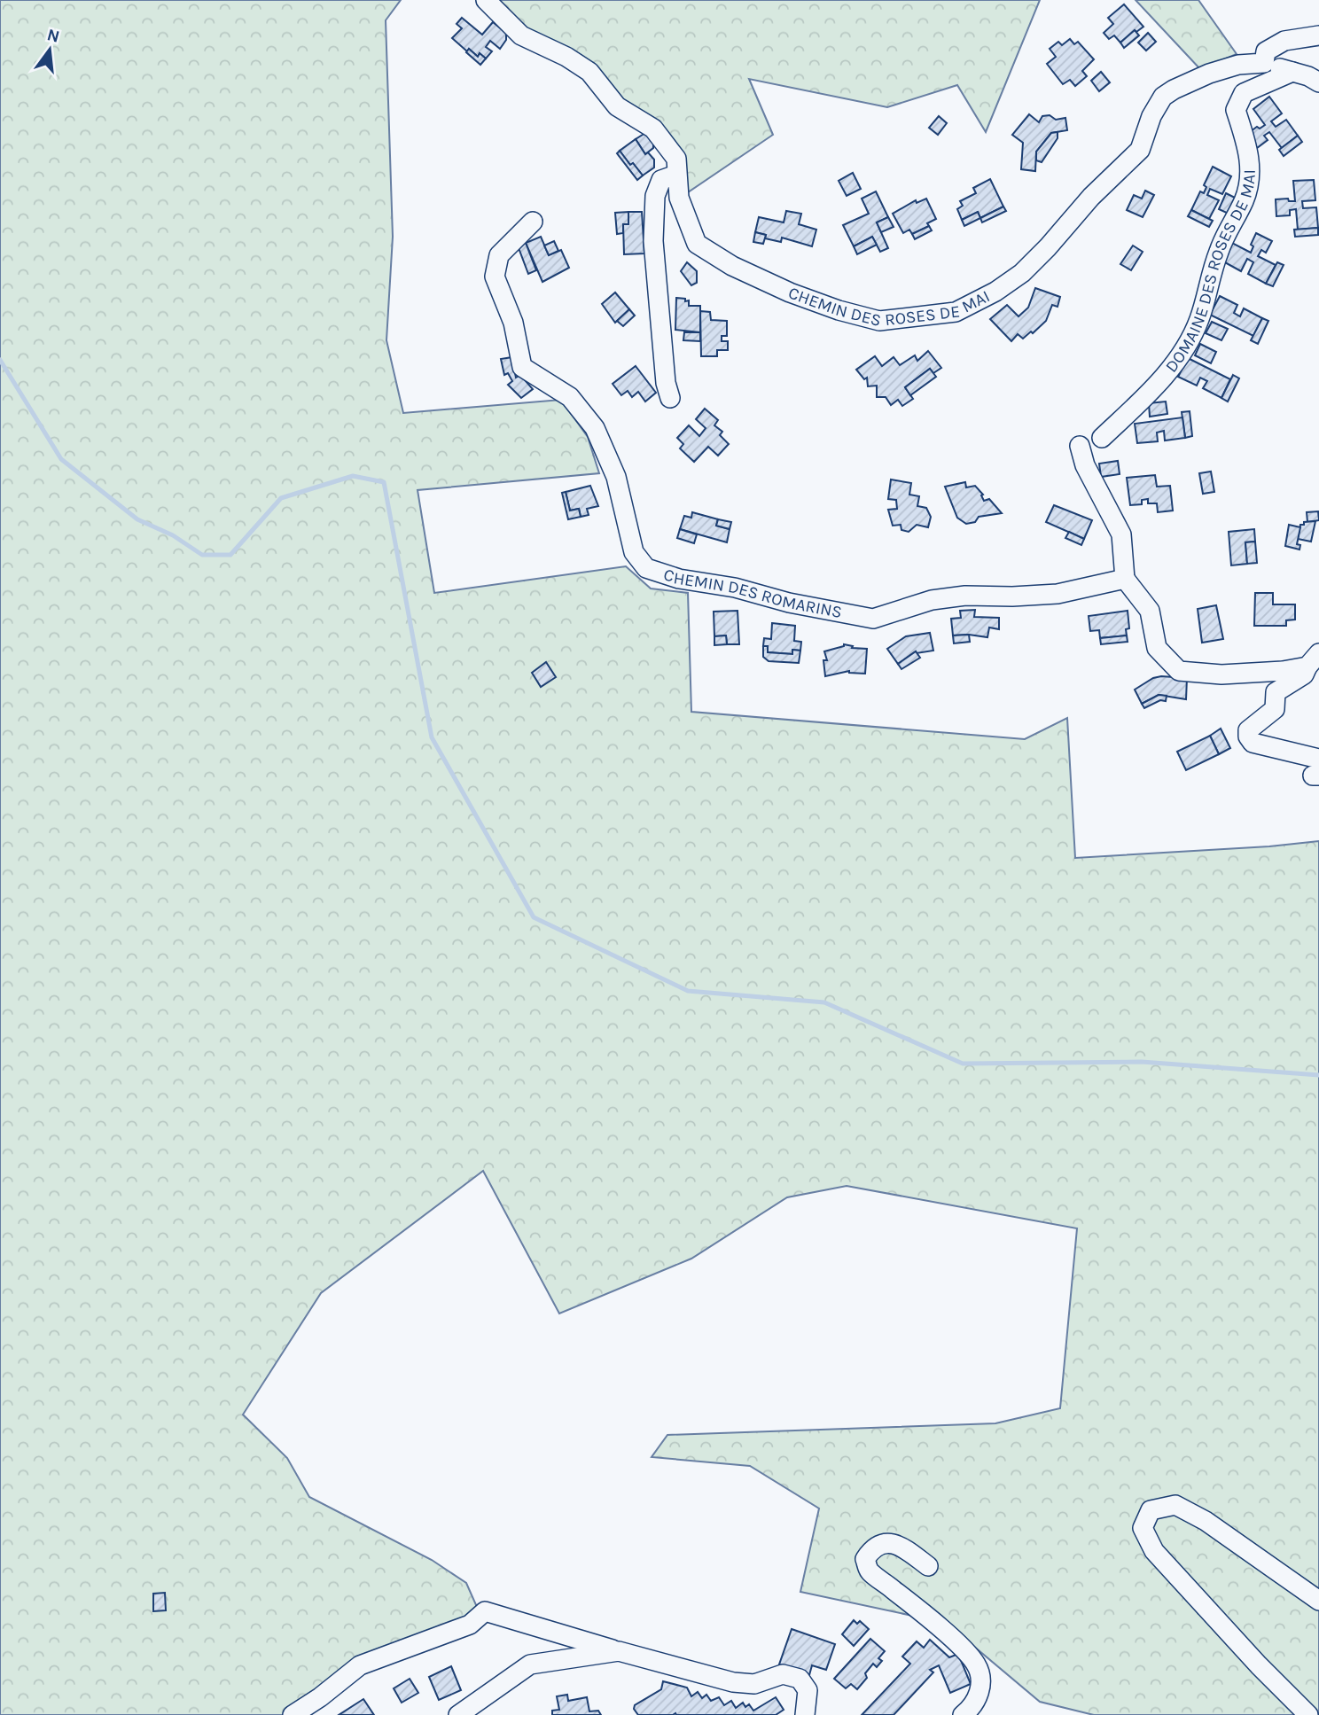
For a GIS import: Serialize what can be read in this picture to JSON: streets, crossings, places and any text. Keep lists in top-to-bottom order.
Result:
{
  "streets": {
    "street": ["DOMAINE DES ROSES DE MAI", "CHEMIN DES ROSES DE MAI", "CHEMIN DES ROMARINS"]
  },
  "north": "top"
}
